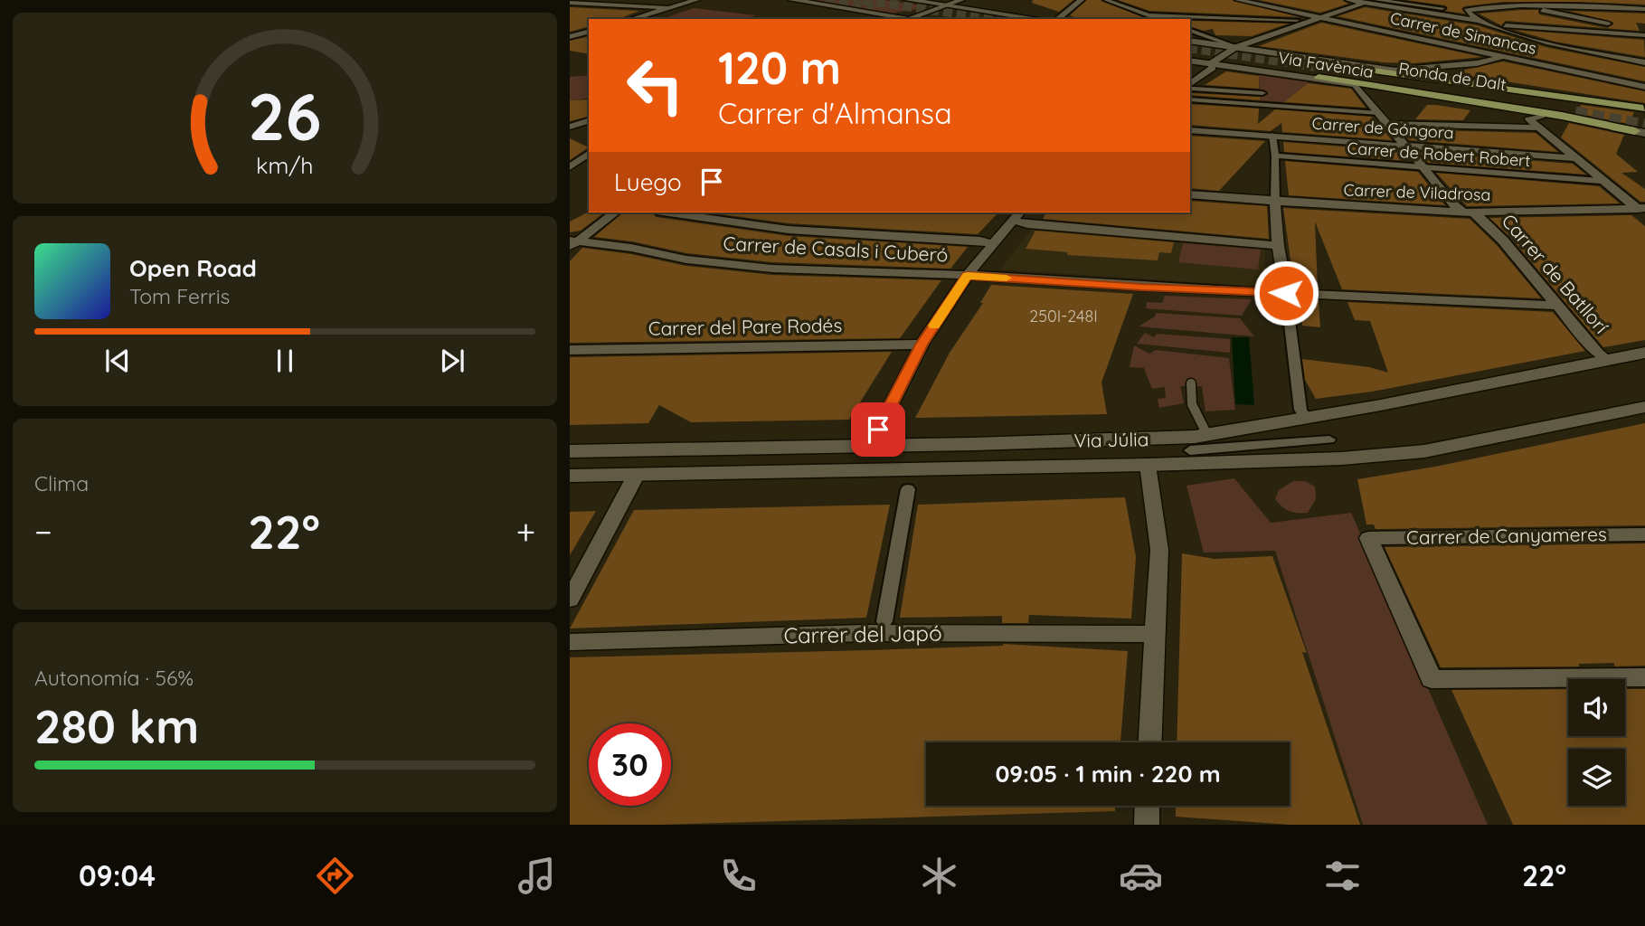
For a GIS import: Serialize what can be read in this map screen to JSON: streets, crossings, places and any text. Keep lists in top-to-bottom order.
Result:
{
  "streets": {
    "highway": ["Ronda de Dalt"],
    "street": [
      "Carrer de Simancas",
      "Via Favència",
      "Carrer de Góngora",
      "Carrer de Robert Robert",
      "Carrer de Viladrosa",
      "Carrer de Casals i Cuberó",
      "Carrer de Batllorí",
      "Carrer del Pare Rodés",
      "Via Júlia",
      "Carrer de Canyameres",
      "Carrer del Japó"
    ]
  },
  "crossings": [
    ["Via Favència", "Carrer de Batllorí"],
    ["Carrer de Góngora", "Carrer de Batllorí"],
    ["Carrer de Robert Robert", "Carrer de Batllorí"],
    ["Carrer de Viladrosa", "Carrer de Batllorí"],
    ["Carrer de Casals i Cuberó", "Carrer de Batllorí"],
    ["Carrer de Batllorí", "Via Júlia"]
  ],
  "house_numbers": ["250I-248I"],
  "page": {
    "turn": ["120 m", "Carrer d'Almansa"],
    "then": "Luego",
    "song": ["Open Road", "Tom Ferris"],
    "tile": [
      "Clima",
      ["Autonomía · 56%", "280 km"]
    ],
    "heat": ["−", "22°", "+"],
    "limit": "30",
    "trip": "09:05 · 1 min · 220 m",
    "tabs": ["09:04", "22°"],
    "gauge": ["26", "km/h"]
  }
}
